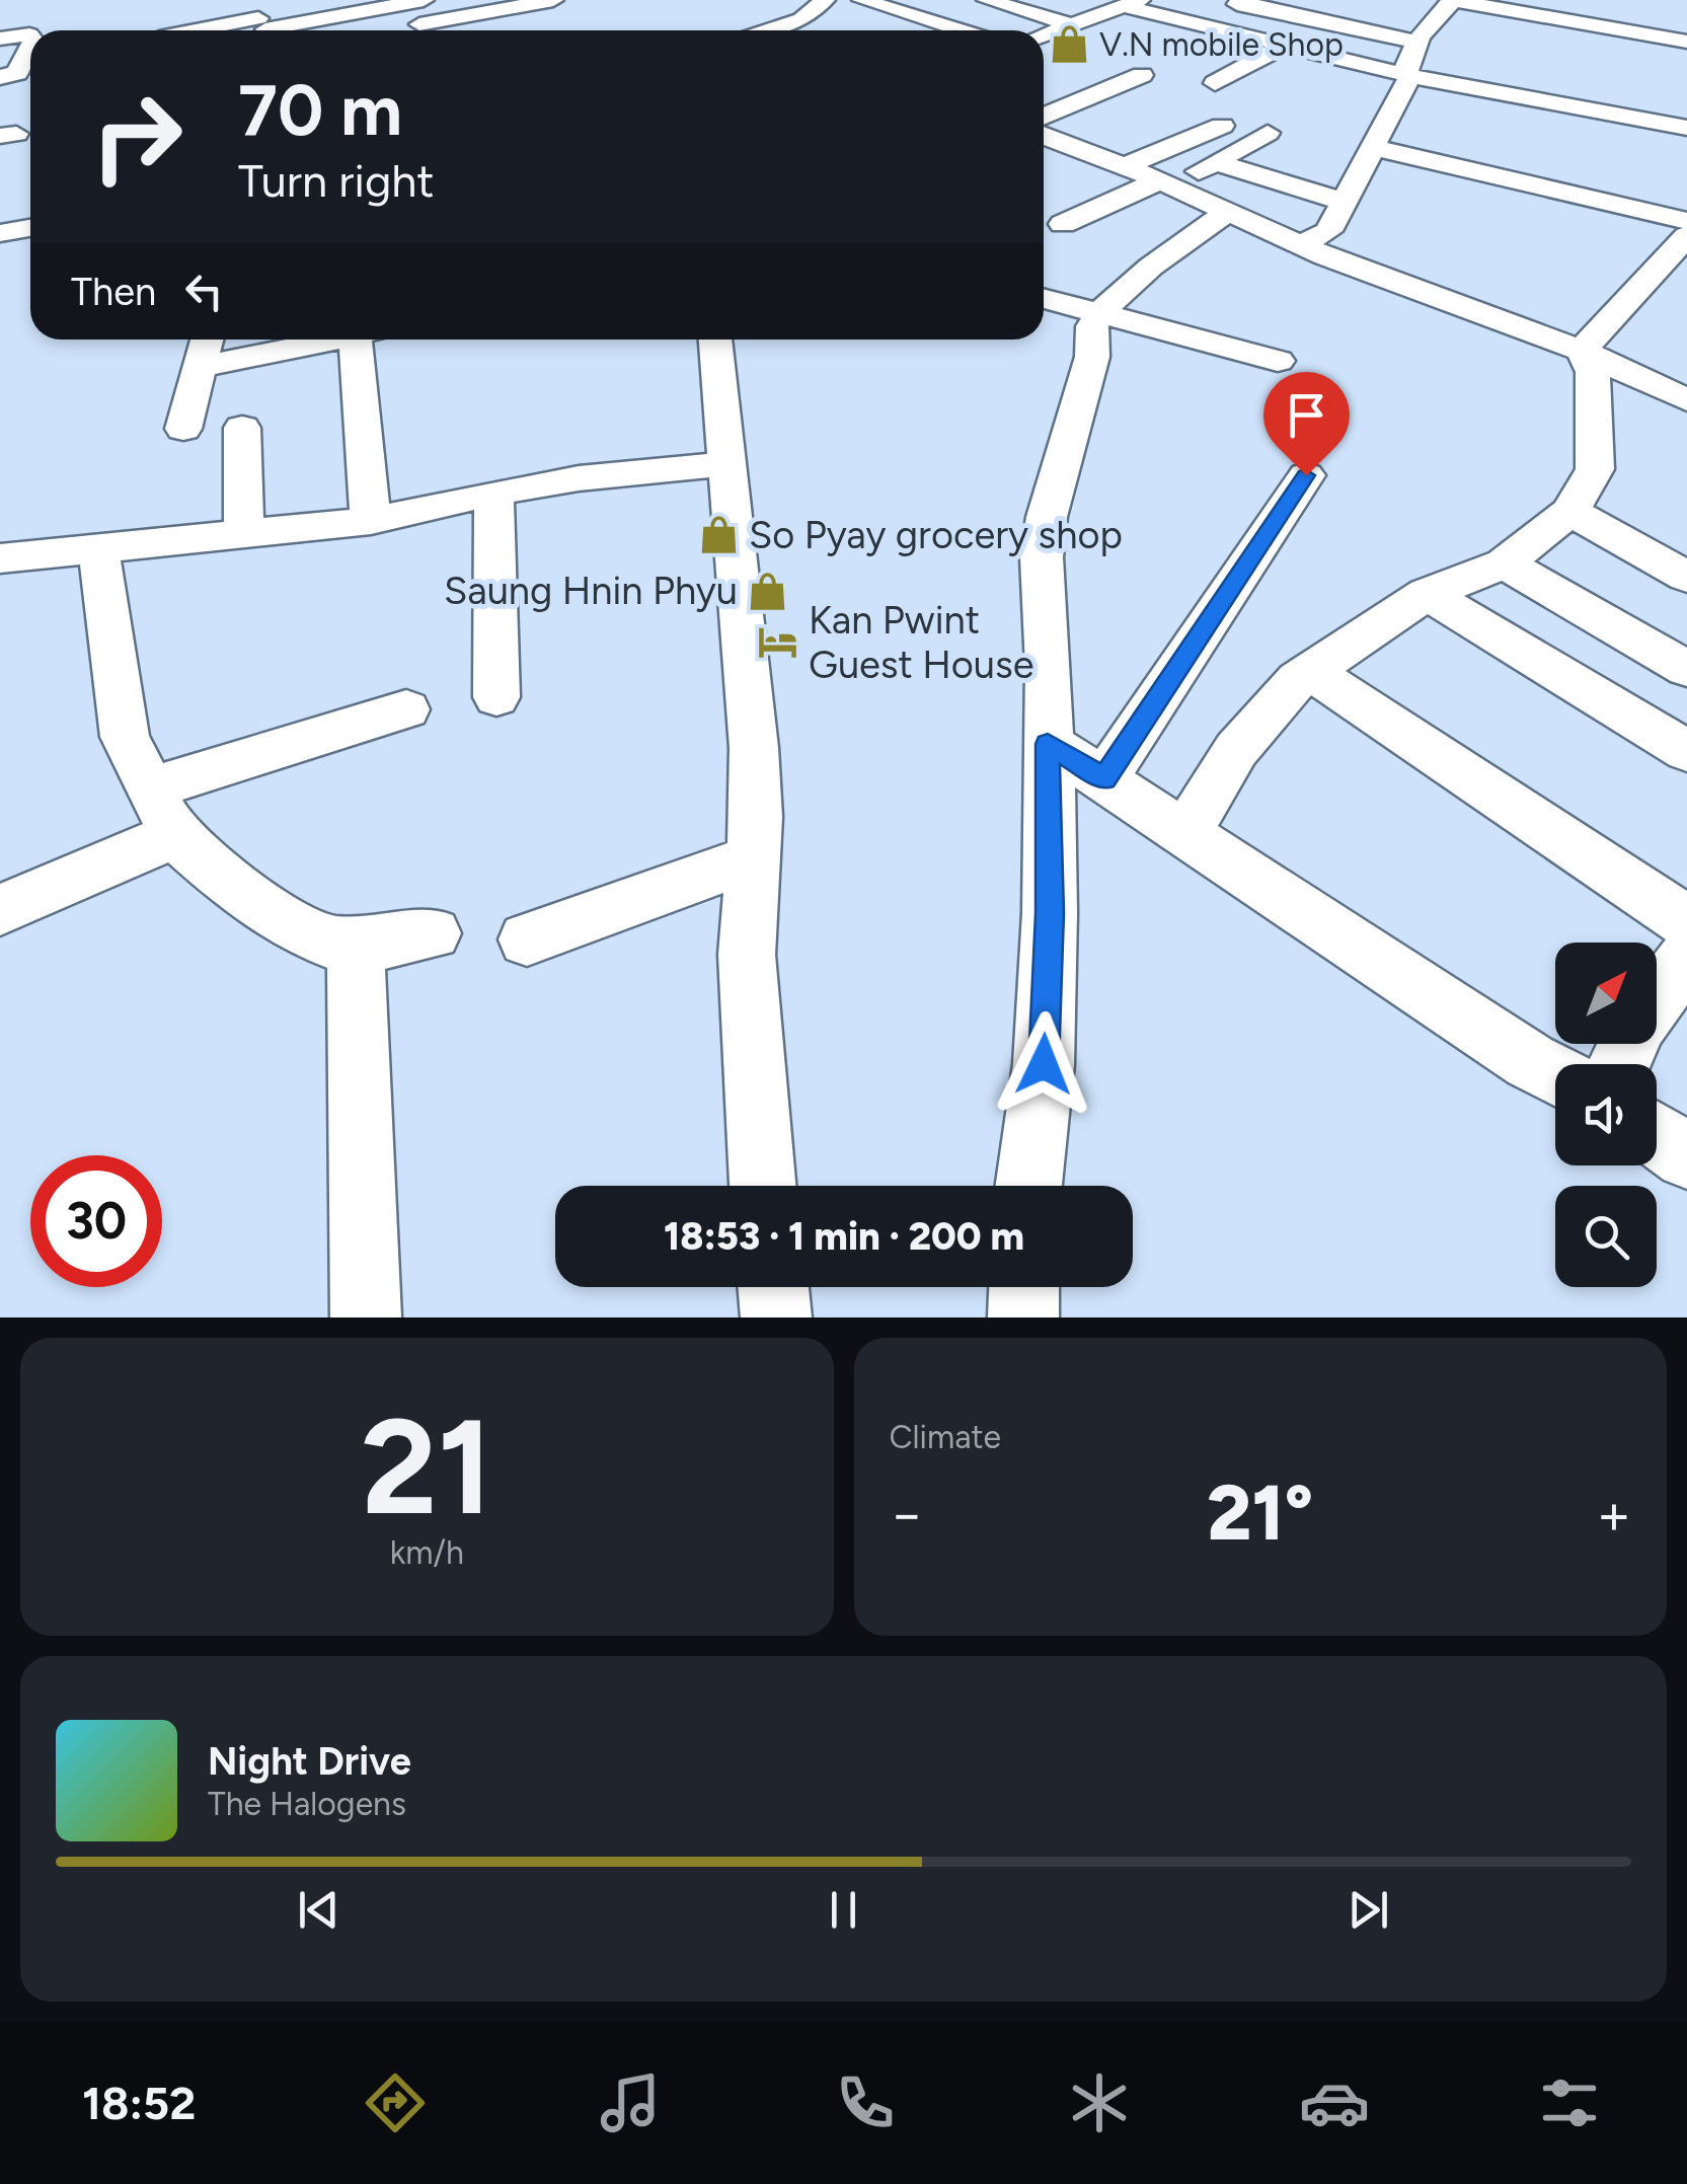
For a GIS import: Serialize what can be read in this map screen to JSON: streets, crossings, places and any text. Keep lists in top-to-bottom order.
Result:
{
  "places": {
    "shop": ["V.N mobile Shop", "So Pyay grocery shop", "Saung Hnin Phyu"],
    "hotel": ["Kan Pwint Guest House"]
  },
  "north": "top right",
  "page": {
    "turn": ["70 m", "Turn right"],
    "then": "Then",
    "limit": "30",
    "trip": "18:53 · 1 min · 200 m",
    "tile": [
      ["21", "km/h"],
      "Climate"
    ],
    "heat": ["−", "21°", "+"],
    "song": ["Night Drive", "The Halogens"],
    "tabs": "18:52"
  }
}
